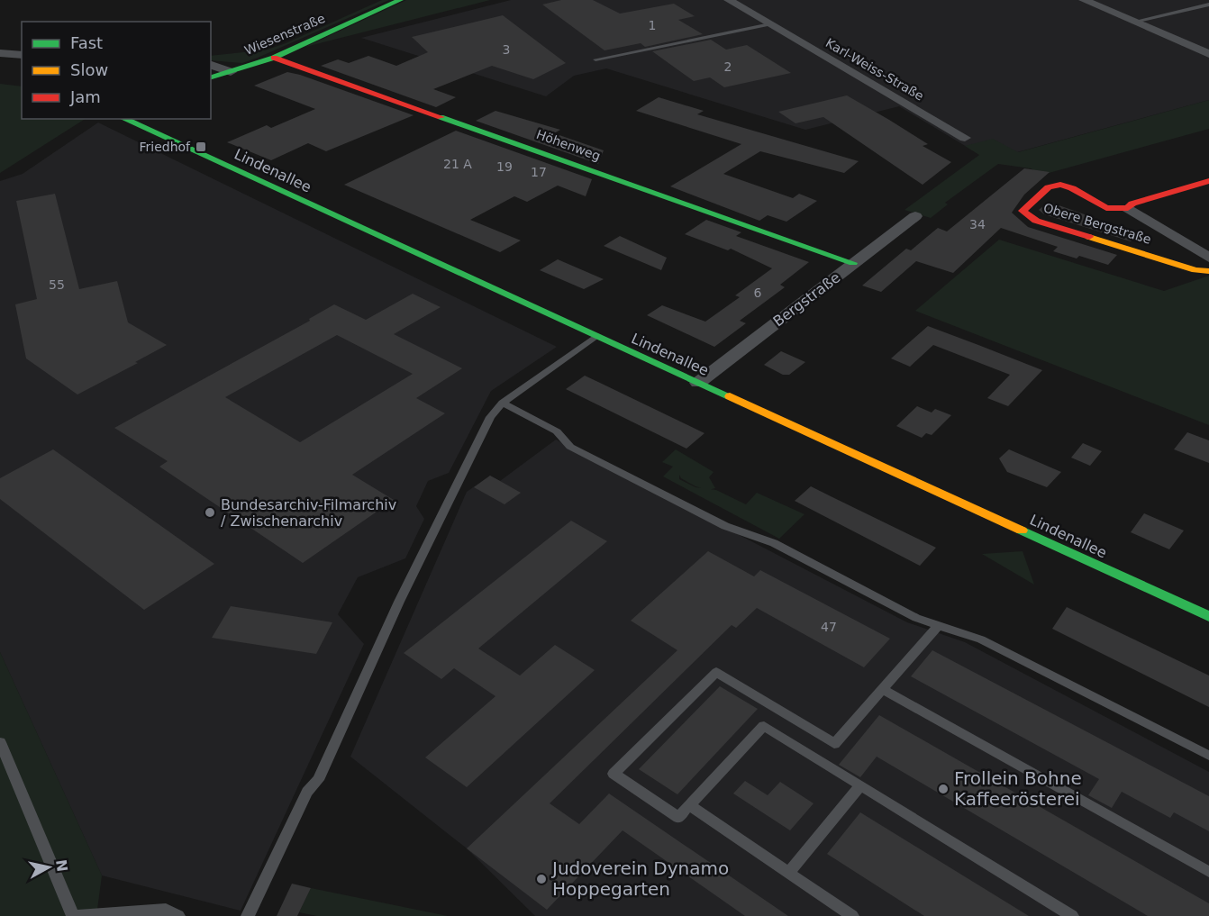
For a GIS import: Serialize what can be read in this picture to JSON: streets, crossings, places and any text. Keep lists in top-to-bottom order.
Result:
{
  "streets": {
    "street": [
      "Wiesenstraße",
      "Karl-Weiss-Straße",
      "Höhenweg",
      "Lindenallee",
      "Obere Bergstraße",
      "Bergstraße"
    ]
  },
  "crossings": [
    ["Wiesenstraße", "Höhenweg"],
    ["Höhenweg", "Bergstraße"],
    ["Lindenallee", "Bergstraße"]
  ],
  "places": {
    "transit": ["Friedhof"],
    "other": ["Bundesarchiv-Filmarchiv / Zwischenarchiv", "Frollein Bohne Kaffeerösterei", "Judoverein Dynamo Hoppegarten"]
  },
  "house_numbers": [
    "1",
    "3",
    "2",
    "21 A",
    "19",
    "17",
    "34",
    "55",
    "6",
    "47"
  ],
  "legend": ["Fast", "Slow", "Jam"],
  "north": "right"
}
